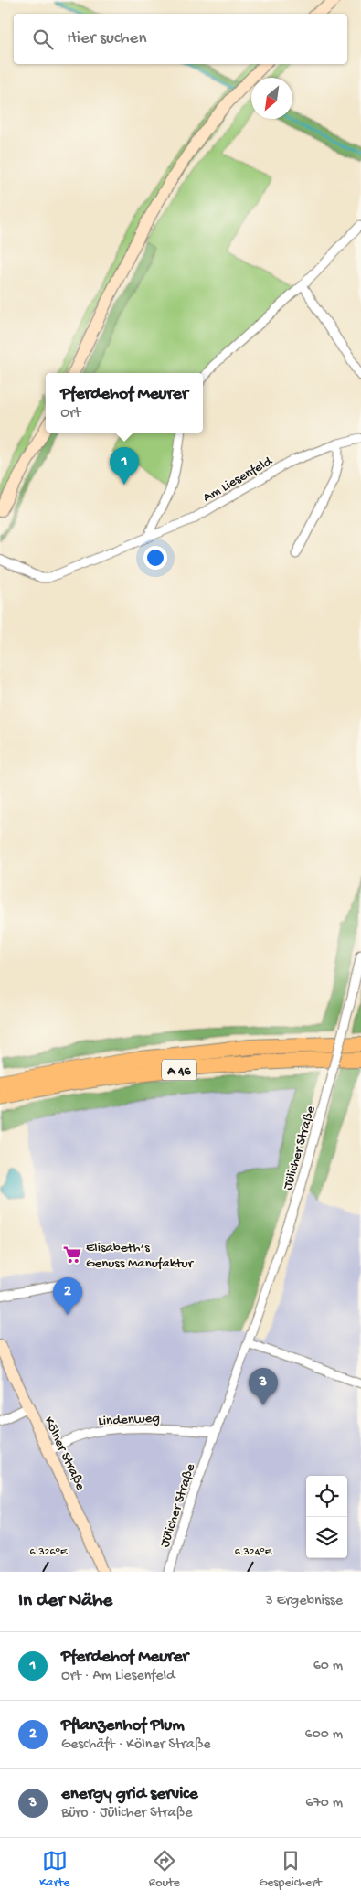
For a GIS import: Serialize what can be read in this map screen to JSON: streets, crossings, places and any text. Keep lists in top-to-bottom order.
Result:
{
  "streets": {
    "highway": ["A 46"],
    "main road": ["Kölner Straße"],
    "street": ["Am Liesenfeld", "Jülicher Straße", "Lindenweg"]
  },
  "crossings": [
    ["Jülicher Straße", "Lindenweg"],
    ["Lindenweg", "Kölner Straße"]
  ],
  "places": {
    "supermarket": ["Elisabeth’s Genuss Manufaktur"]
  },
  "north": "bottom left",
  "page": {
    "search": "Hier suchen",
    "popup": ["Pferdehof Meurer", "Ort"],
    "pins": ["1", "2", "3"],
    "heading": ["In der Nähe", "3 Ergebnisse"],
    "list": [
      {
        "mark": "1",
        "name": "Pferdehof Meurer",
        "note": "Ort · Am Liesenfeld",
        "value": "60 m"
      },
      {
        "mark": "2",
        "name": "Pflanzenhof Plum",
        "note": "Geschäft · Kölner Straße",
        "value": "600 m"
      },
      {
        "mark": "3",
        "name": "energy grid service",
        "note": "Büro · Jülicher Straße",
        "value": "670 m"
      }
    ],
    "nav": ["Karte", "Route", "Gespeichert"]
  },
  "coordinates": ["6.326°E", "6.324°E"]
}
